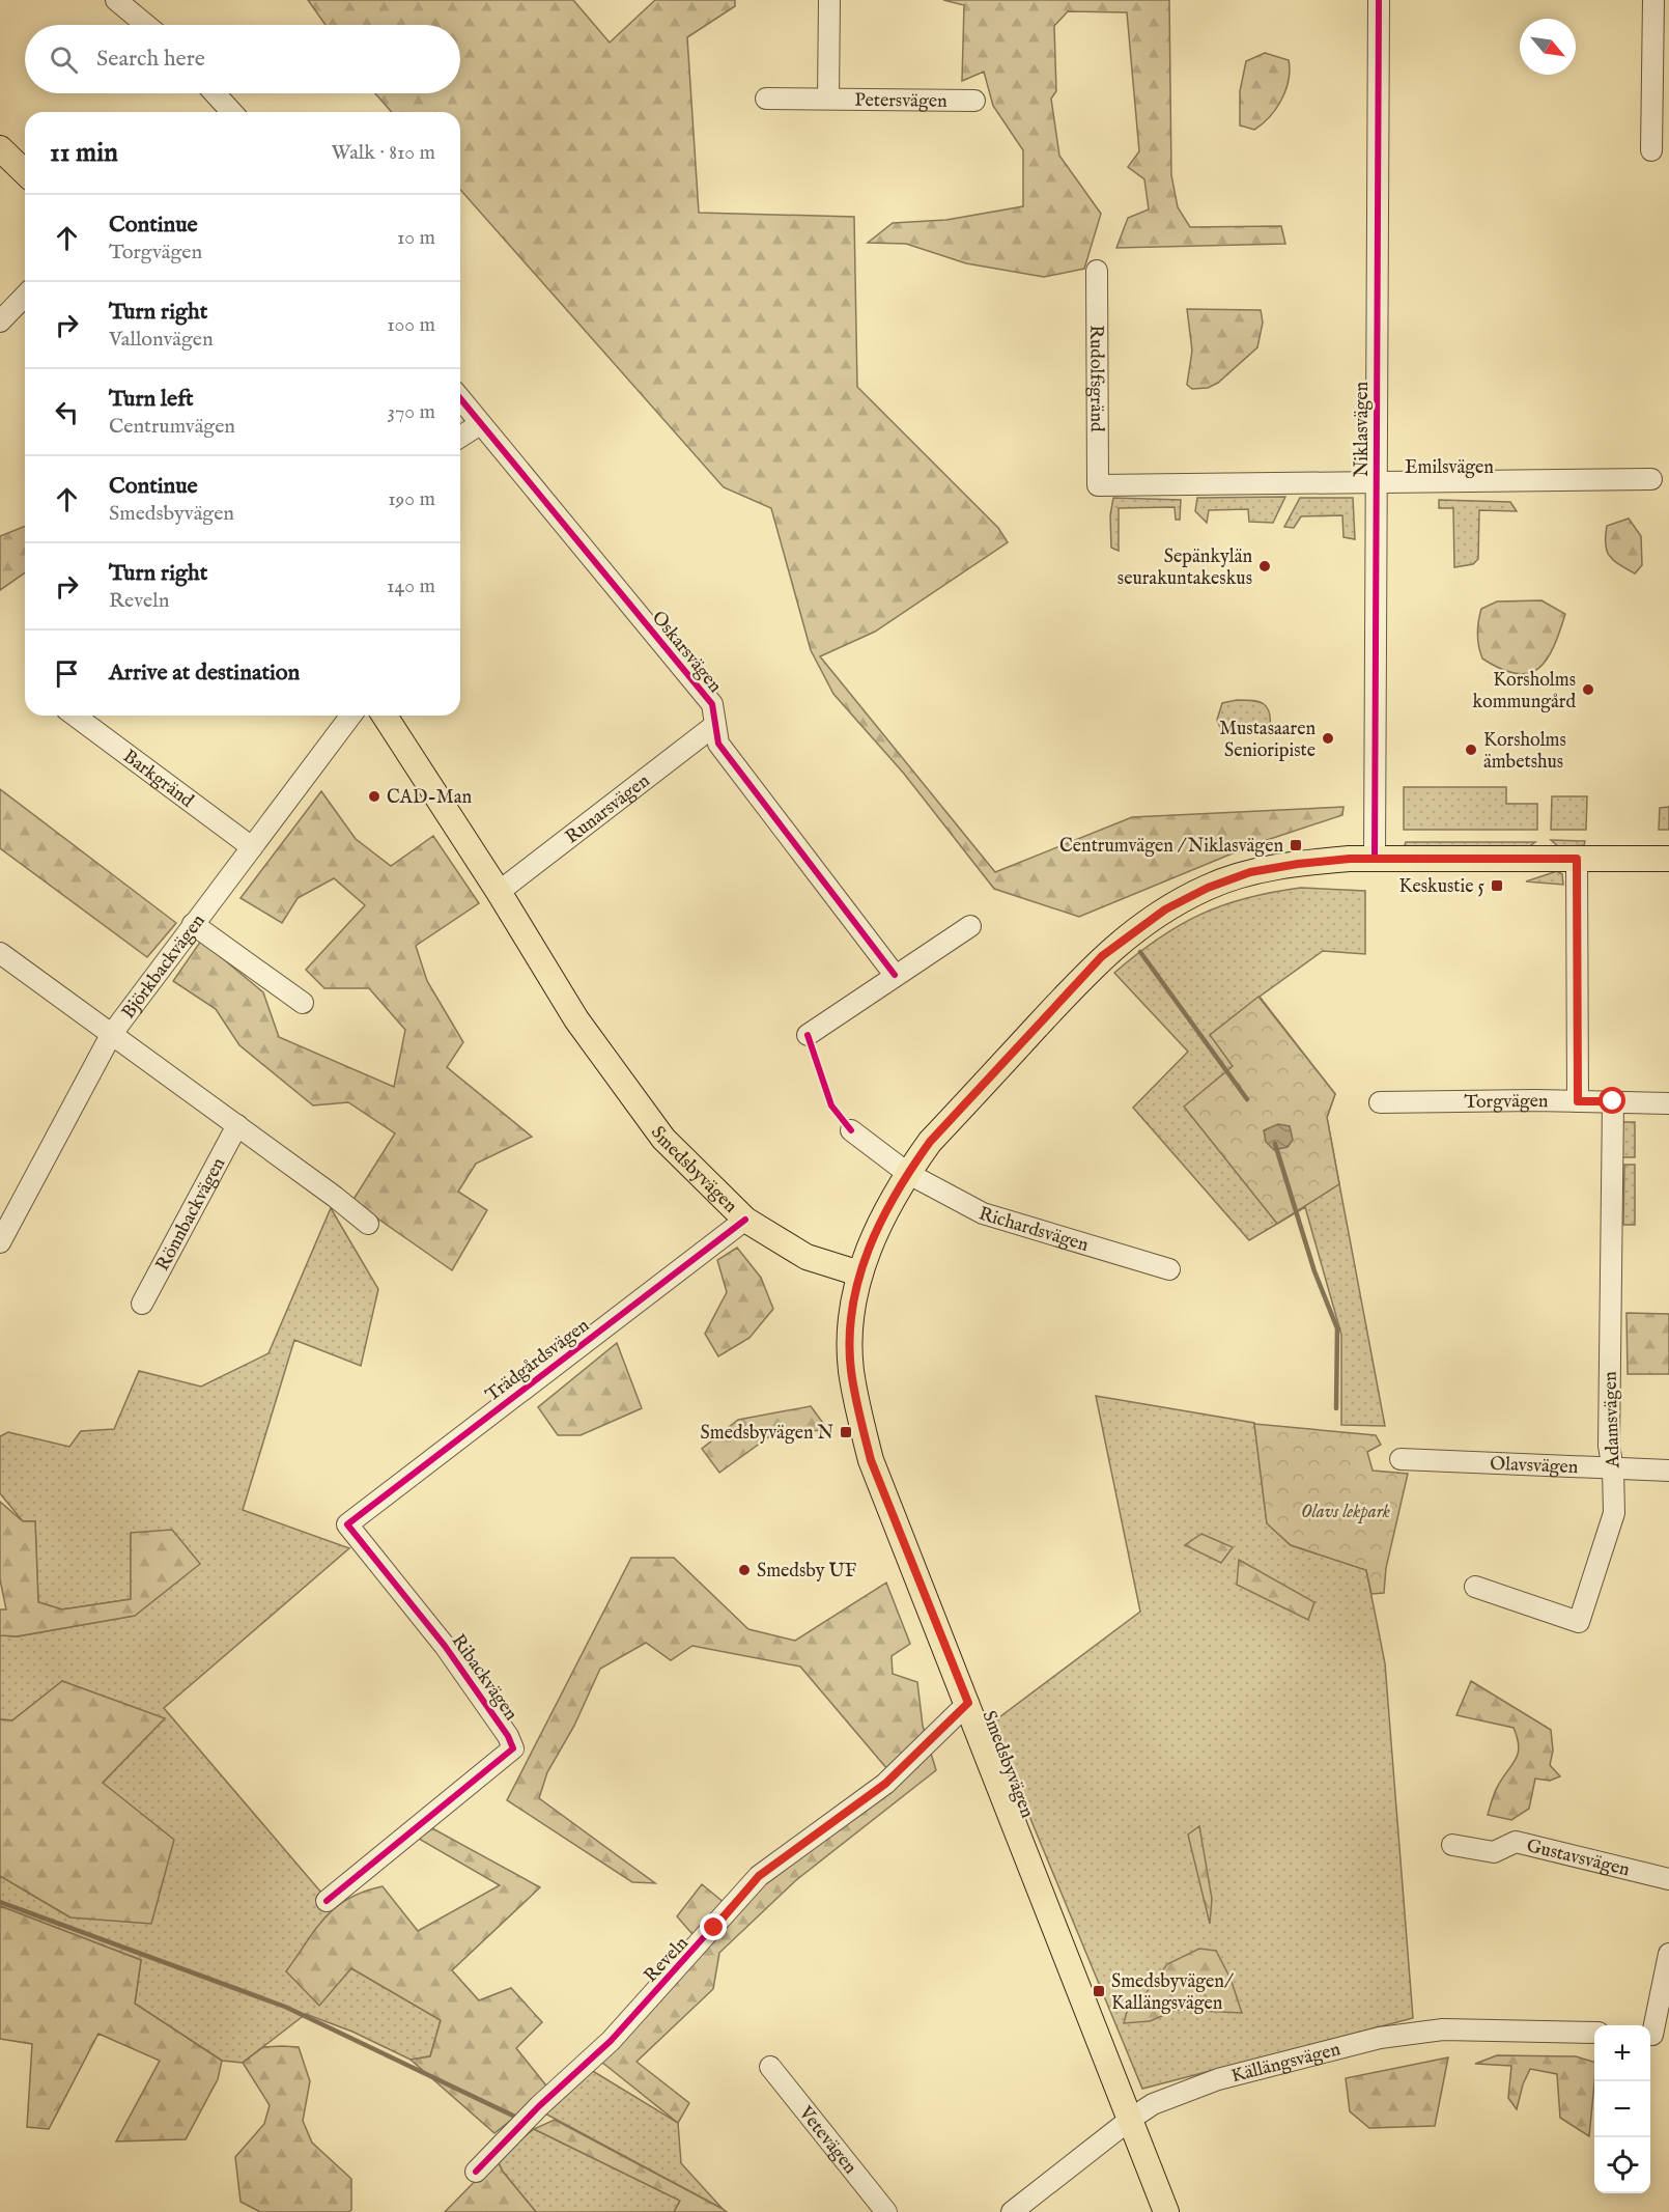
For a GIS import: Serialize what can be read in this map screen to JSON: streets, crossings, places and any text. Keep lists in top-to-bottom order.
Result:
{
  "streets": {
    "main road": ["Smedsbyvägen"],
    "street": [
      "Petersvägen",
      "Rudolfsgränd",
      "Niklasvägen",
      "Emilsvägen",
      "Oskarsvägen",
      "Barkgränd",
      "Runarsvägen",
      "Björkbackvägen",
      "Torgvägen",
      "Rönnbackvägen",
      "Richardsvägen",
      "Trädgårdsvägen",
      "Adamsvägen",
      "Olavsvägen",
      "Ribackvägen",
      "Gustavsvägen",
      "Reveln",
      "Källängsvägen",
      "Vetevägen"
    ]
  },
  "crossings": [
    ["Rudolfsgränd", "Emilsvägen"],
    ["Niklasvägen", "Emilsvägen"],
    ["Oskarsvägen", "Runarsvägen"],
    ["Barkgränd", "Björkbackvägen"],
    ["Runarsvägen", "Smedsbyvägen"],
    ["Torgvägen", "Adamsvägen"],
    ["Smedsbyvägen", "Trädgårdsvägen"],
    ["Smedsbyvägen", "Reveln"],
    ["Smedsbyvägen", "Källängsvägen"],
    ["Trädgårdsvägen", "Ribackvägen"],
    ["Adamsvägen", "Olavsvägen"]
  ],
  "parks": ["Olavs lekpark"],
  "places": {
    "other": [
      "Sepänkylän seurakuntakeskus",
      "Korsholms kommungård",
      "Mustasaaren Senioripiste",
      "Korsholms ämbetshus",
      "CAD-Man",
      "Smedsby UF"
    ],
    "transit": [
      "Centrumvägen / Niklasvägen",
      "Keskustie 5",
      "Smedsbyvägen N",
      "Smedsbyvägen/ Kallängsvägen"
    ]
  },
  "north": "bottom right",
  "page": {
    "search": "Search here",
    "heading": ["11 min", "Walk · 810 m"],
    "list": [
      ["Continue", "Torgvägen", "10 m"],
      ["Turn right", "Vallonvägen", "100 m"],
      ["Turn left", "Centrumvägen", "370 m"],
      ["Continue", "Smedsbyvägen", "190 m"],
      ["Turn right", "Reveln", "140 m"],
      "Arrive at destination"
    ],
    "map_buttons": ["+", "−"]
  }
}
